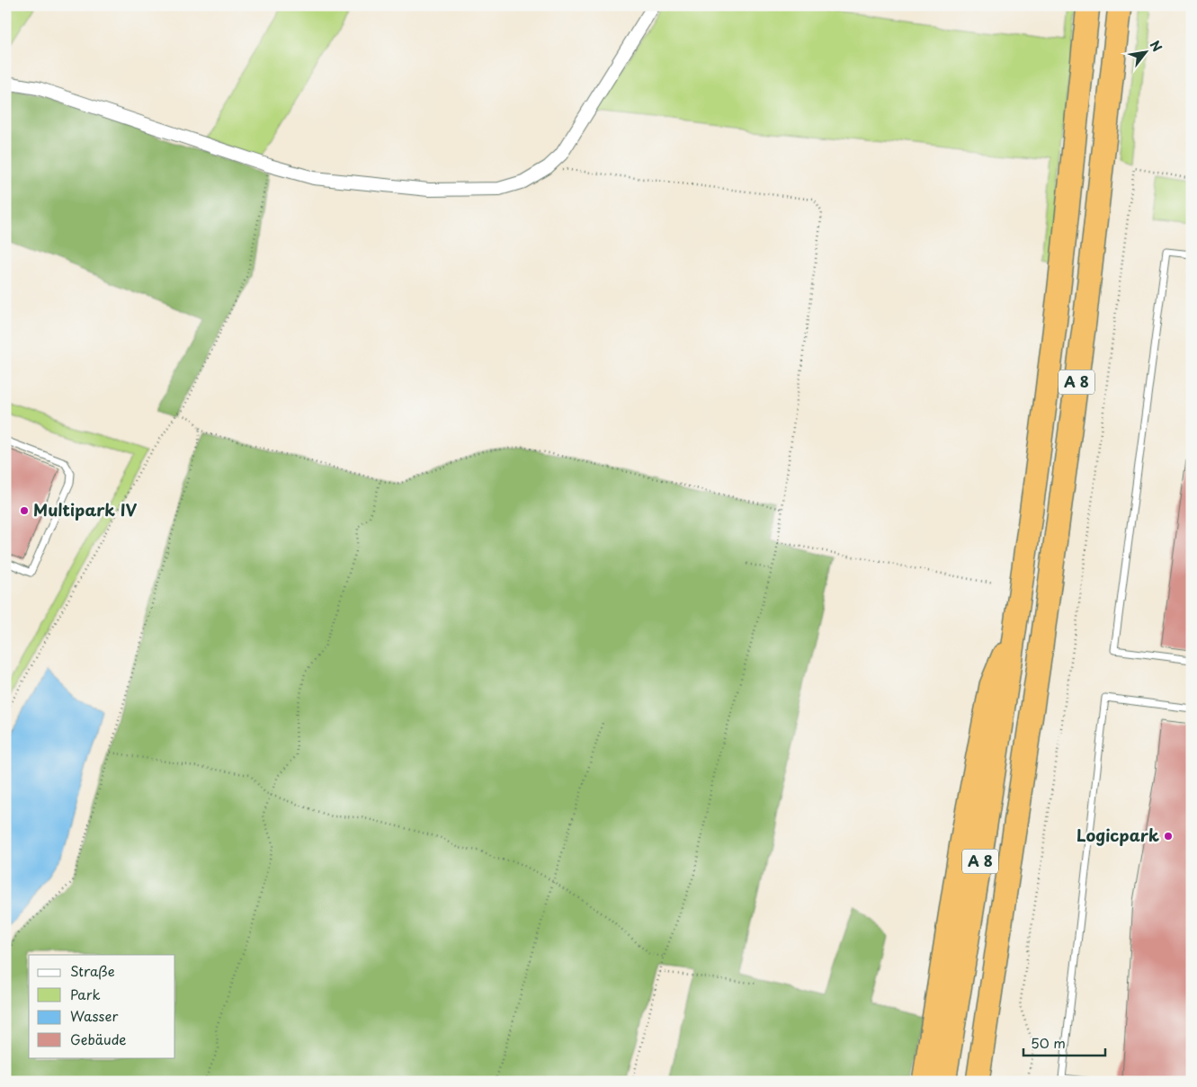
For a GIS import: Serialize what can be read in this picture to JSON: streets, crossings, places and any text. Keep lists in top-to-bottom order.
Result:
{
  "streets": {
    "highway": ["A 8"]
  },
  "places": ["Multipark IV", "Logicpark"],
  "legend": [
    "Straße",
    "Park",
    "Wasser",
    "Gebäude"
  ],
  "scale_bar": "50 m",
  "north": "top right"
}
